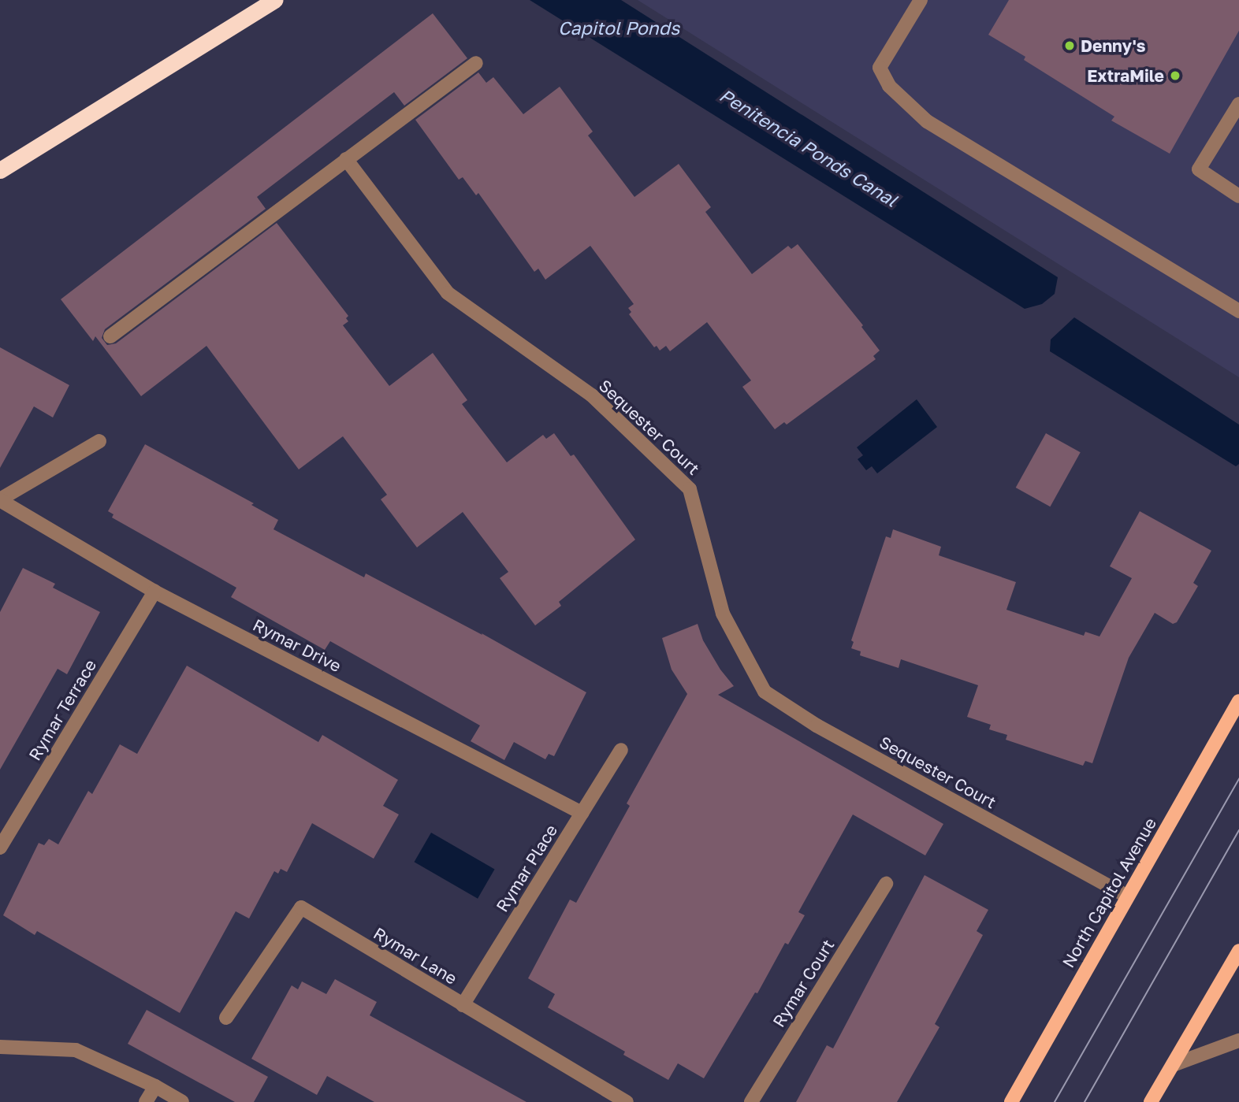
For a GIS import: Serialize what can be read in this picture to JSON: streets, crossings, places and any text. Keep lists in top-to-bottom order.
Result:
{
  "streets": {
    "main road": ["North Capitol Avenue"],
    "street": [
      "Sequester Court",
      "Rymar Drive",
      "Rymar Terrace",
      "Rymar Place",
      "Rymar Lane",
      "Rymar Court"
    ]
  },
  "crossings": [
    ["Sequester Court", "North Capitol Avenue"],
    ["Rymar Drive", "Rymar Terrace"],
    ["Rymar Drive", "Rymar Place"],
    ["Rymar Place", "Rymar Lane"]
  ],
  "water": ["Capitol Ponds", "Penitencia Ponds Canal"],
  "places": ["Denny's", "ExtraMile"]
}
